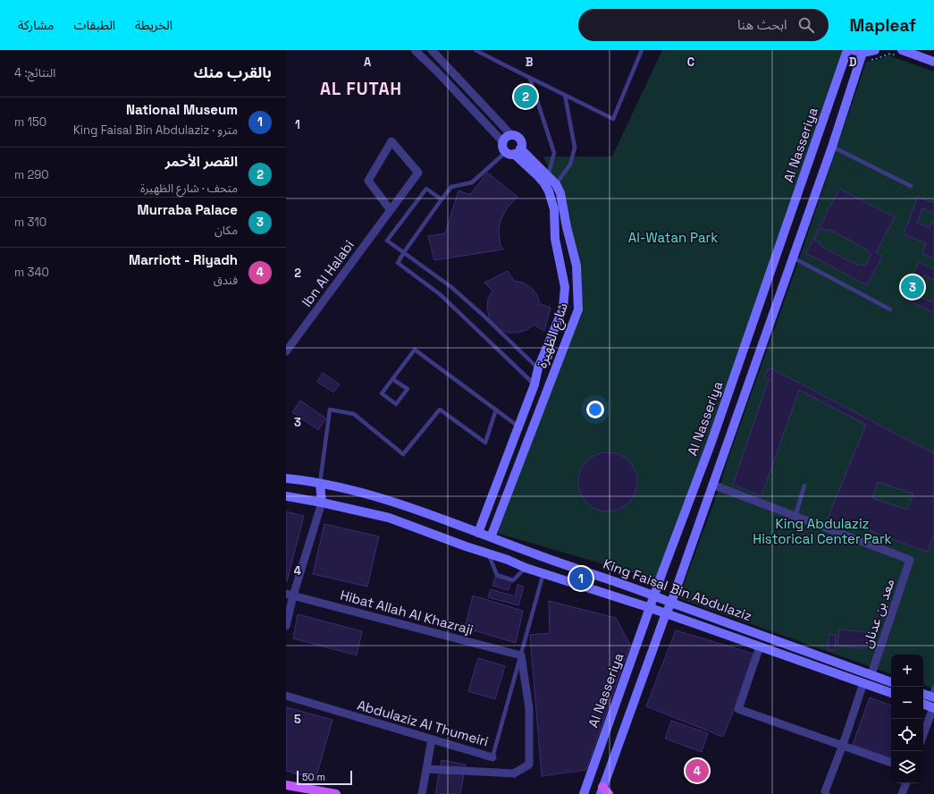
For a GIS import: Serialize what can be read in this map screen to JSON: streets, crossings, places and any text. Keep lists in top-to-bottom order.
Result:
{
  "streets": {
    "street": [
      "Al Nasseriya",
      "Ibn Al Halabi",
      "شارع الظهيرة",
      "King Faisal Bin Abdulaziz",
      "Hibat Allah Al Khazraji",
      "معد بن عدنان",
      "Abdulaziz Al Thumeiri"
    ]
  },
  "crossings": [
    ["Al Nasseriya", "King Faisal Bin Abdulaziz"],
    ["شارع الظهيرة", "King Faisal Bin Abdulaziz"],
    ["King Faisal Bin Abdulaziz", "معد بن عدنان"],
    ["King Faisal Bin Abdulaziz", "Abdulaziz Al Thumeiri"],
    ["Hibat Allah Al Khazraji", "Abdulaziz Al Thumeiri"]
  ],
  "districts": ["AL FUTAH"],
  "parks": ["Al-Watan Park", "King Abdulaziz Historical Center Park"],
  "scale_bar": "50 m",
  "page": {
    "header": "Mapleaf",
    "search": "ابحث هنا",
    "nav": ["الخريطة", "الطبقات", "مشاركة"],
    "heading": ["بالقرب منك", "النتائج: 4"],
    "pins": [
      "2",
      "3",
      "1",
      "4"
    ],
    "list": [
      {
        "mark": "1",
        "name": "National Museum",
        "note": "مترو · King Faisal Bin Abdulaziz",
        "value": "150 m"
      },
      {
        "mark": "2",
        "name": "القصر الأحمر",
        "note": "متحف · شارع الظهيرة",
        "value": "290 m"
      },
      {
        "mark": "3",
        "name": "Murraba Palace",
        "note": "مكان",
        "value": "310 m"
      },
      {
        "mark": "4",
        "name": "Marriott - Riyadh",
        "note": "فندق",
        "value": "340 m"
      }
    ],
    "map_buttons": ["+", "−"],
    "scale": "50 m"
  },
  "grid": {
    "columns": [
      "A",
      "B",
      "C",
      "D"
    ],
    "rows": [
      "1",
      "2",
      "3",
      "4",
      "5"
    ]
  }
}
